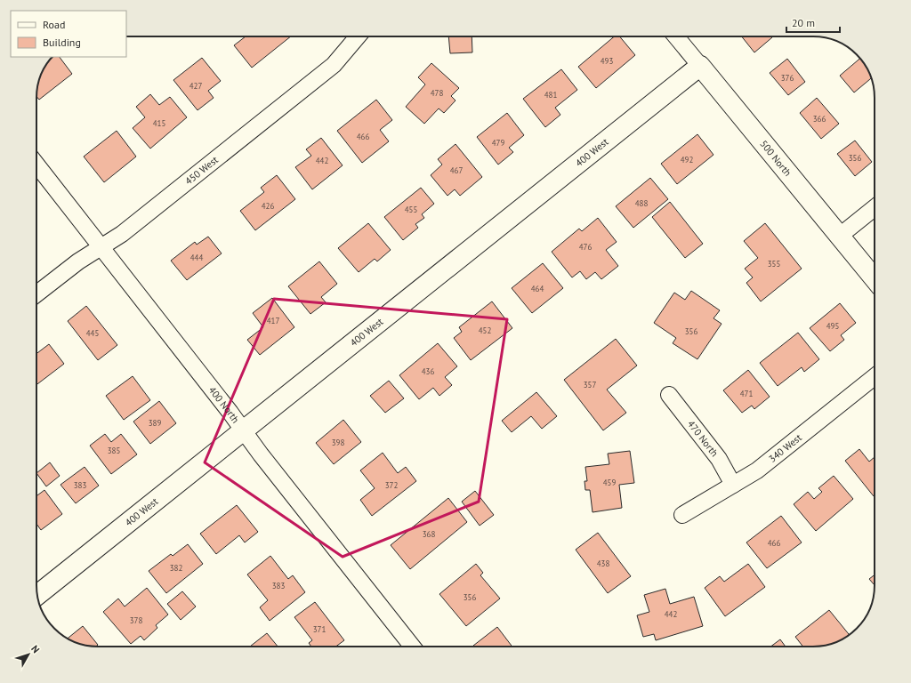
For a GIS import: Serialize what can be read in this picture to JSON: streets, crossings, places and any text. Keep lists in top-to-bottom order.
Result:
{
  "streets": {
    "street": [
      "400 West",
      "500 North",
      "450 West",
      "400 North",
      "470 North",
      "340 West"
    ]
  },
  "crossings": [
    ["400 West", "500 North"],
    ["400 West", "400 North"],
    ["450 West", "400 North"],
    ["470 North", "340 West"]
  ],
  "house_numbers": [
    "493",
    "376",
    "427",
    "478",
    "481",
    "366",
    "415",
    "466",
    "479",
    "356",
    "492",
    "442",
    "467",
    "488",
    "426",
    "455",
    "476",
    "444",
    "355",
    "464",
    "417",
    "495",
    "452",
    "356",
    "445",
    "436",
    "357",
    "471",
    "389",
    "398",
    "385",
    "459",
    "383",
    "372",
    "368",
    "466",
    "438",
    "382",
    "383",
    "356",
    "442",
    "378",
    "371"
  ],
  "legend": ["Road", "Building"],
  "scale_bar": "20 m",
  "north": "top right"
}
